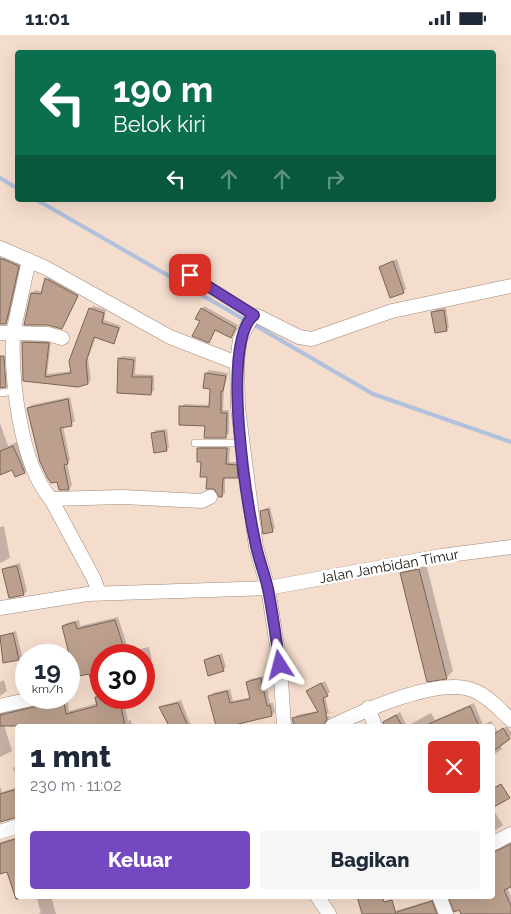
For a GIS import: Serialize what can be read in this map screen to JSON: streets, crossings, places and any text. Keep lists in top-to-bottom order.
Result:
{
  "streets": {
    "street": ["Jalan Jambidan Timur"]
  },
  "page": {
    "status": "11:01",
    "turn": ["190 m", "Belok kiri"],
    "speed": "19 km/h",
    "limit": "30",
    "heading": ["1 mnt", "230 m · 11:02"],
    "buttons": ["Keluar", "Bagikan"]
  }
}
